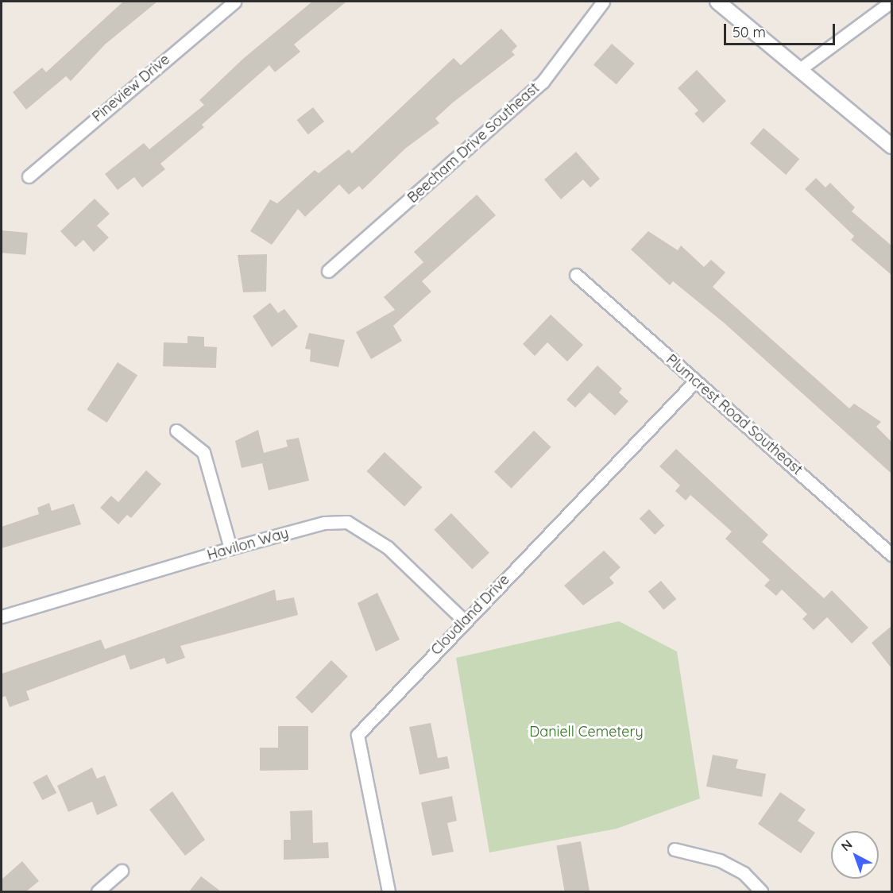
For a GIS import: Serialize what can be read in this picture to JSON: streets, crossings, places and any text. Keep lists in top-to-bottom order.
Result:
{
  "streets": {
    "street": [
      "Pineview Drive",
      "Beecham Drive Southeast",
      "Plumcrest Road Southeast",
      "Havilon Way",
      "Cloudland Drive"
    ]
  },
  "crossings": [
    ["Plumcrest Road Southeast", "Cloudland Drive"],
    ["Havilon Way", "Cloudland Drive"]
  ],
  "parks": ["Daniell Cemetery"],
  "scale_bar": "50 m",
  "north": "top left"
}
